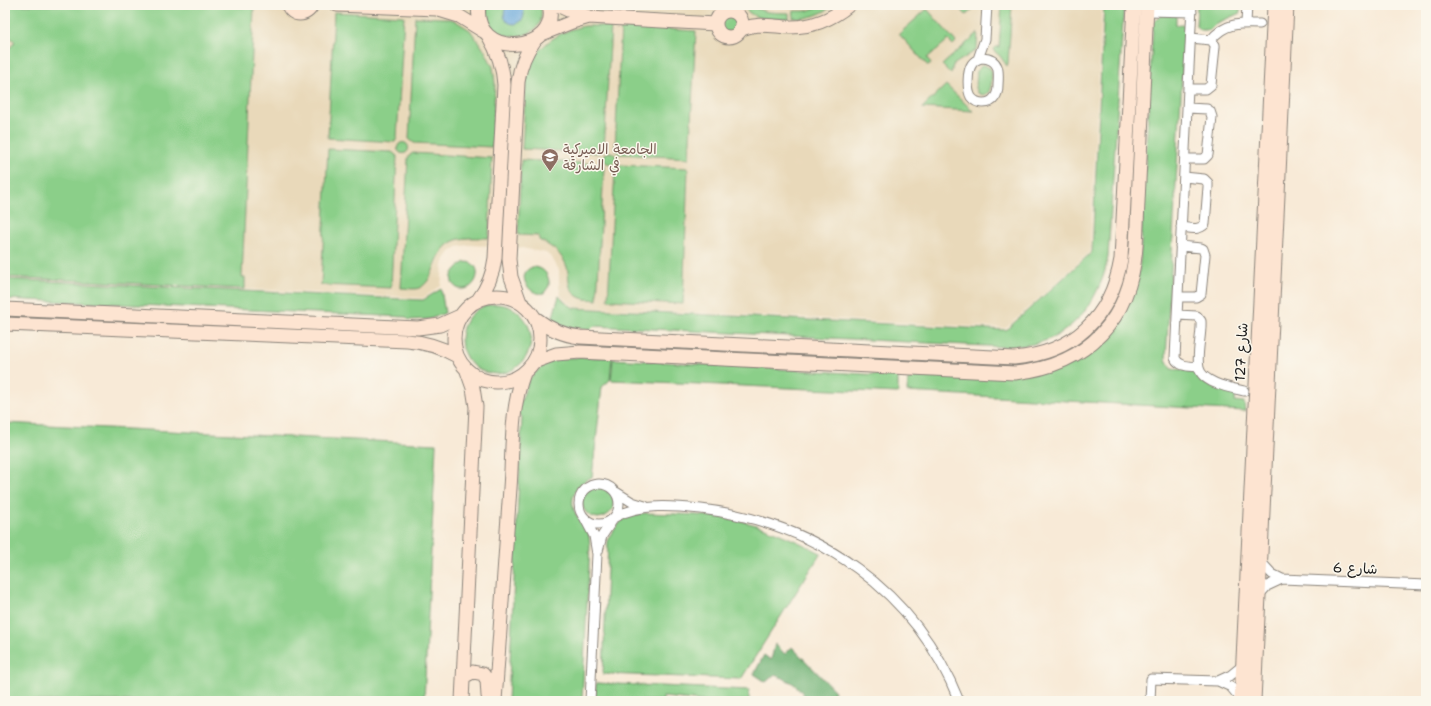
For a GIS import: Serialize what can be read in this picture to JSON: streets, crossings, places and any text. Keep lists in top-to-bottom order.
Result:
{
  "streets": {
    "street": ["شارع 127", "شارع 6"]
  },
  "places": {
    "school or university": ["الجامعة الاميركية في الشارقة"]
  }
}
